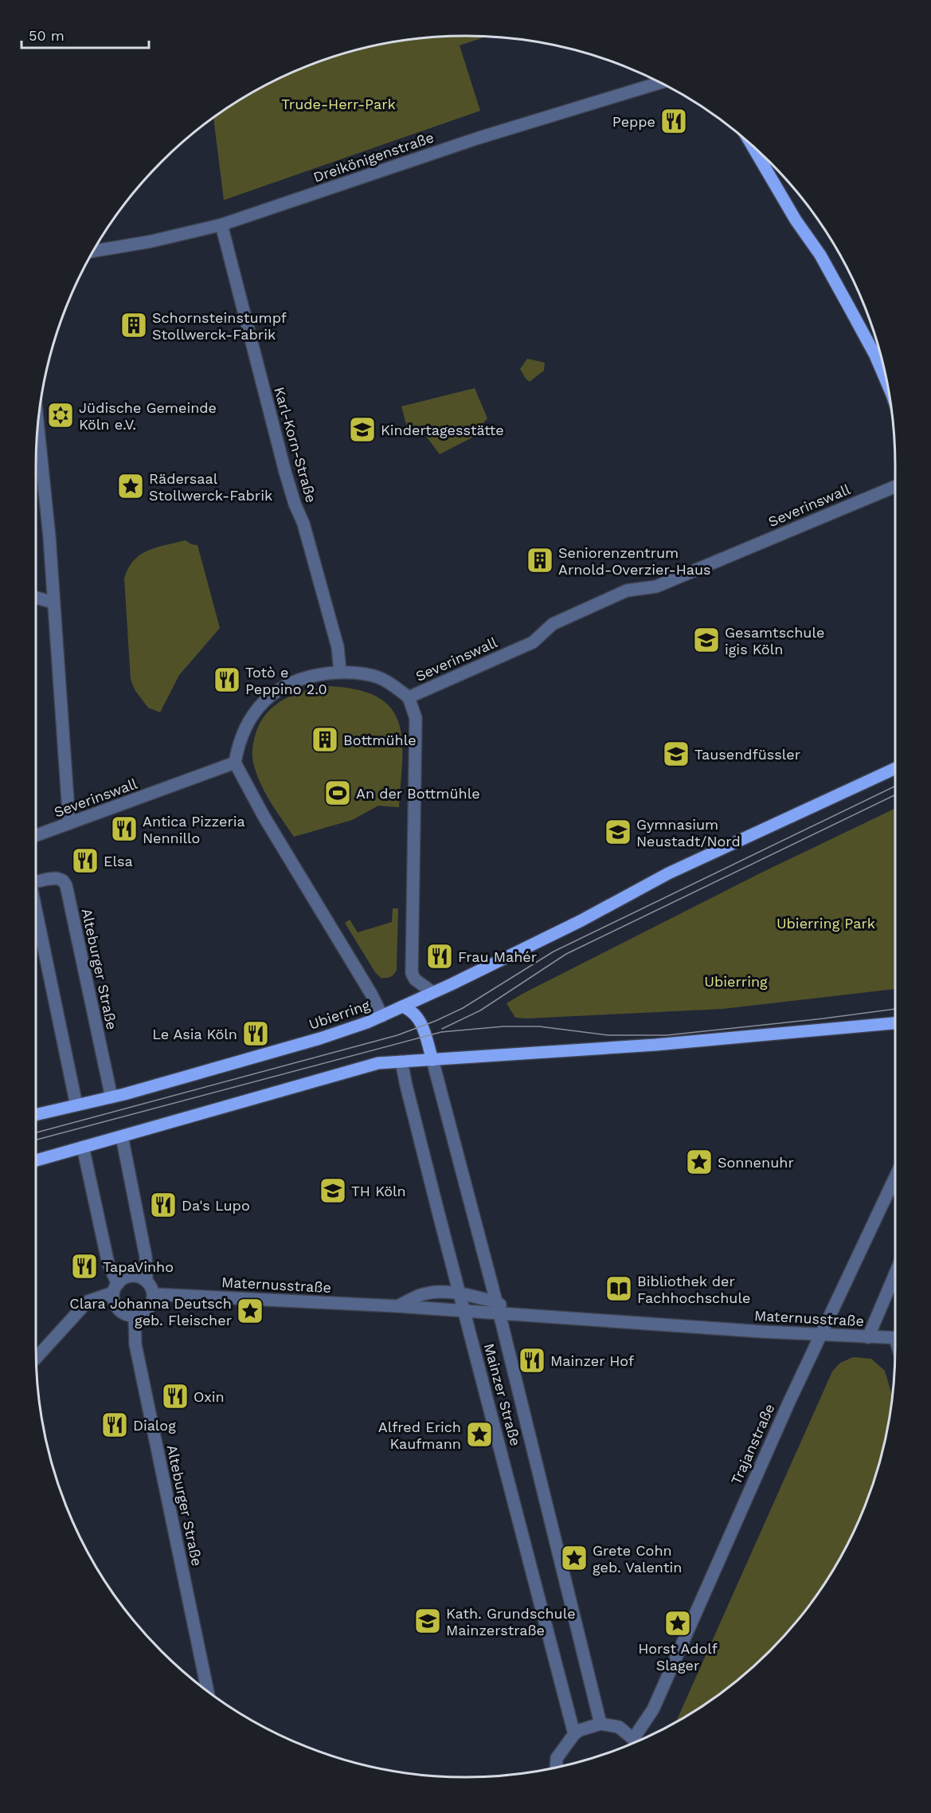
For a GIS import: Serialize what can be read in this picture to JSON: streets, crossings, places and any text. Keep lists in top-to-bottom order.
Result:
{
  "streets": {
    "main road": ["Ubierring"],
    "street": [
      "Dreikönigenstraße",
      "Karl-Korn-Straße",
      "Severinswall",
      "Alteburger Straße",
      "Maternusstraße",
      "Mainzer Straße",
      "Trajanstraße"
    ]
  },
  "crossings": [
    ["Dreikönigenstraße", "Karl-Korn-Straße"],
    ["Karl-Korn-Straße", "Severinswall"],
    ["Alteburger Straße", "Ubierring"],
    ["Alteburger Straße", "Maternusstraße"],
    ["Maternusstraße", "Mainzer Straße"],
    ["Maternusstraße", "Trajanstraße"]
  ],
  "parks": ["Trude-Herr-Park", "Ubierring Park", "Ubierring"],
  "places": {
    "restaurant": [
      "Peppe",
      "Totò e Peppino 2.0",
      "Antica Pizzeria Nennillo",
      "Elsa",
      "Frau Mahér",
      "Le Asia Köln",
      "Da's Lupo",
      "TapaVinho",
      "Mainzer Hof",
      "Oxin",
      "Dialog"
    ],
    "building": ["Schornsteinstumpf Stollwerck-Fabrik", "Seniorenzentrum Arnold-Overzier-Haus", "Bottmühle"],
    "synagogue": ["Jüdische Gemeinde Köln e.V."],
    "school or university": [
      "Kindertagesstätte",
      "Gesamtschule igis Köln",
      "Tausendfüssler",
      "Gymnasium Neustadt/Nord",
      "TH Köln",
      "Kath. Grundschule Mainzerstraße"
    ],
    "place": [
      "Rädersaal Stollwerck-Fabrik",
      "Sonnenuhr",
      "Clara Johanna Deutsch geb. Fleischer",
      "Alfred Erich Kaufmann",
      "Grete Cohn geb. Valentin",
      "Horst Adolf Slager"
    ],
    "sports": ["An der Bottmühle"],
    "library": ["Bibliothek der Fachhochschule"]
  },
  "scale_bar": "50 m"
}
